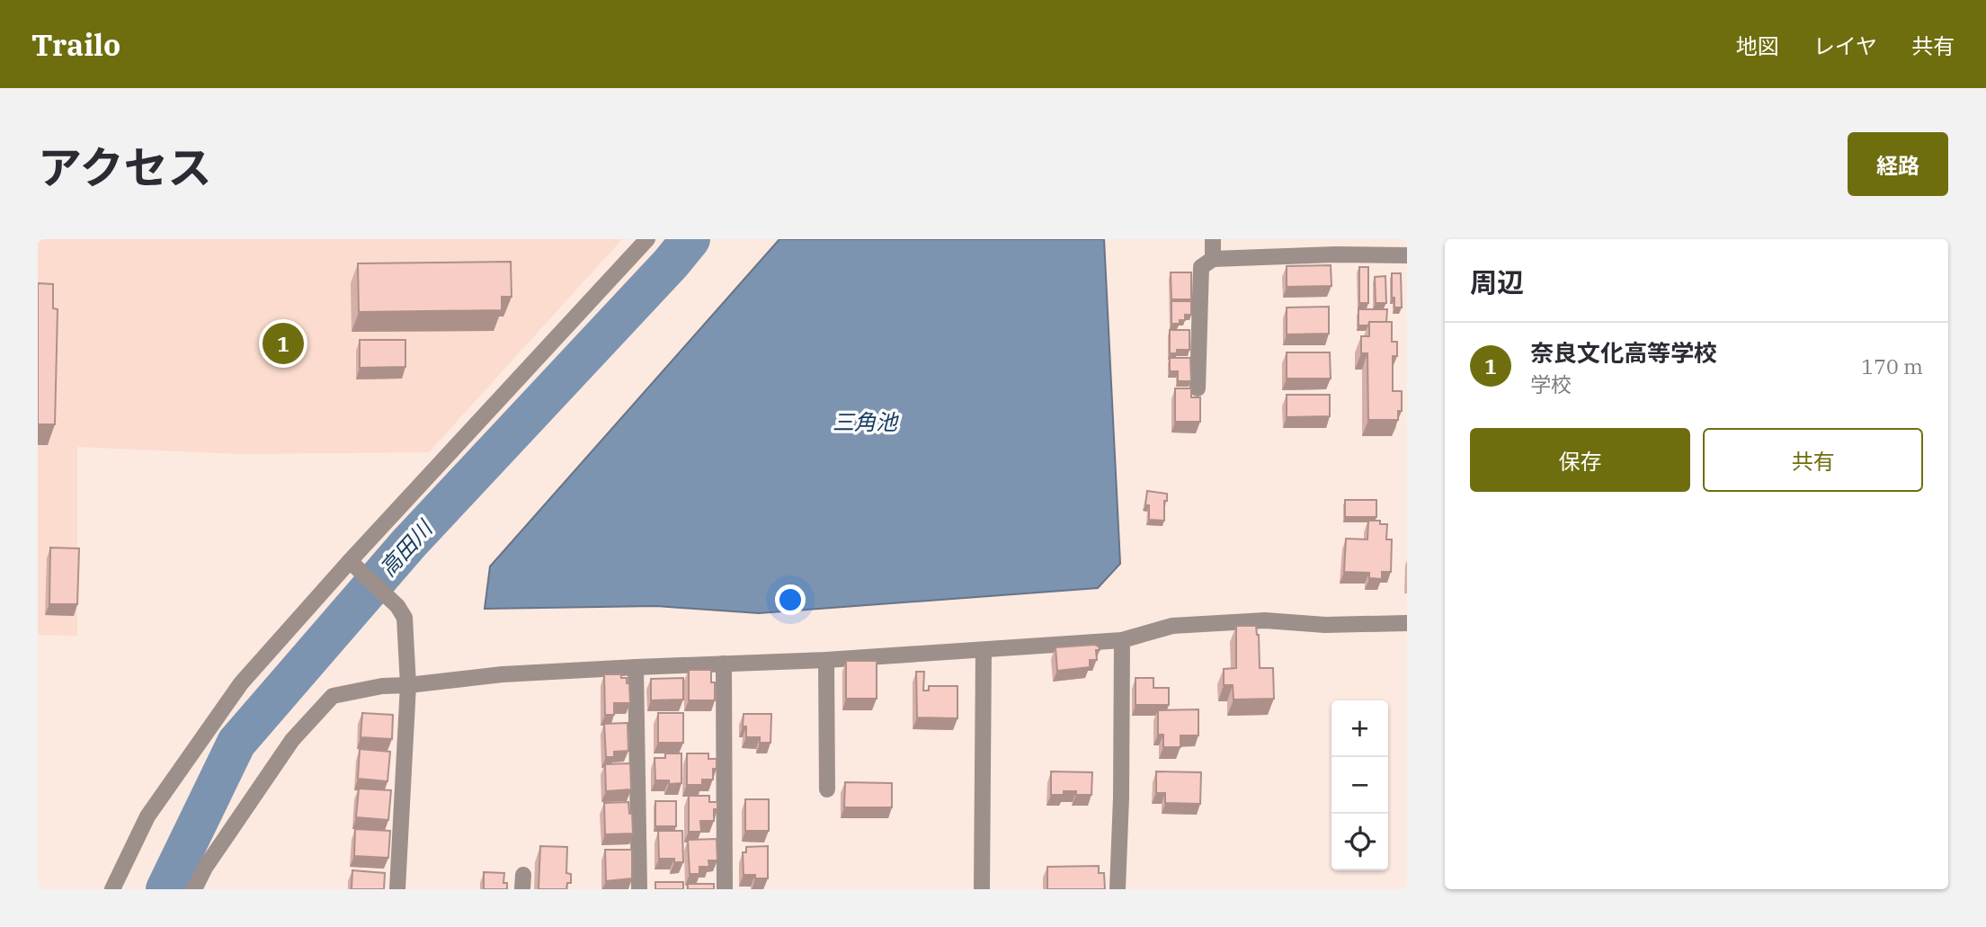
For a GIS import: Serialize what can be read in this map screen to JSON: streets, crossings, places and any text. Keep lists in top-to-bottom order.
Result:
{
  "water": ["三角池", "高田川"],
  "page": {
    "header": "Trailo",
    "nav": ["地図", "レイヤ", "共有"],
    "title": "アクセス",
    "buttons": [
      "経路",
      ["保存", "共有"]
    ],
    "heading": "周辺",
    "pins": "1",
    "list": [
      {
        "mark": "1",
        "name": "奈良文化高等学校",
        "note": "学校",
        "value": "170 m"
      }
    ],
    "map_buttons": ["+", "−"]
  }
}
